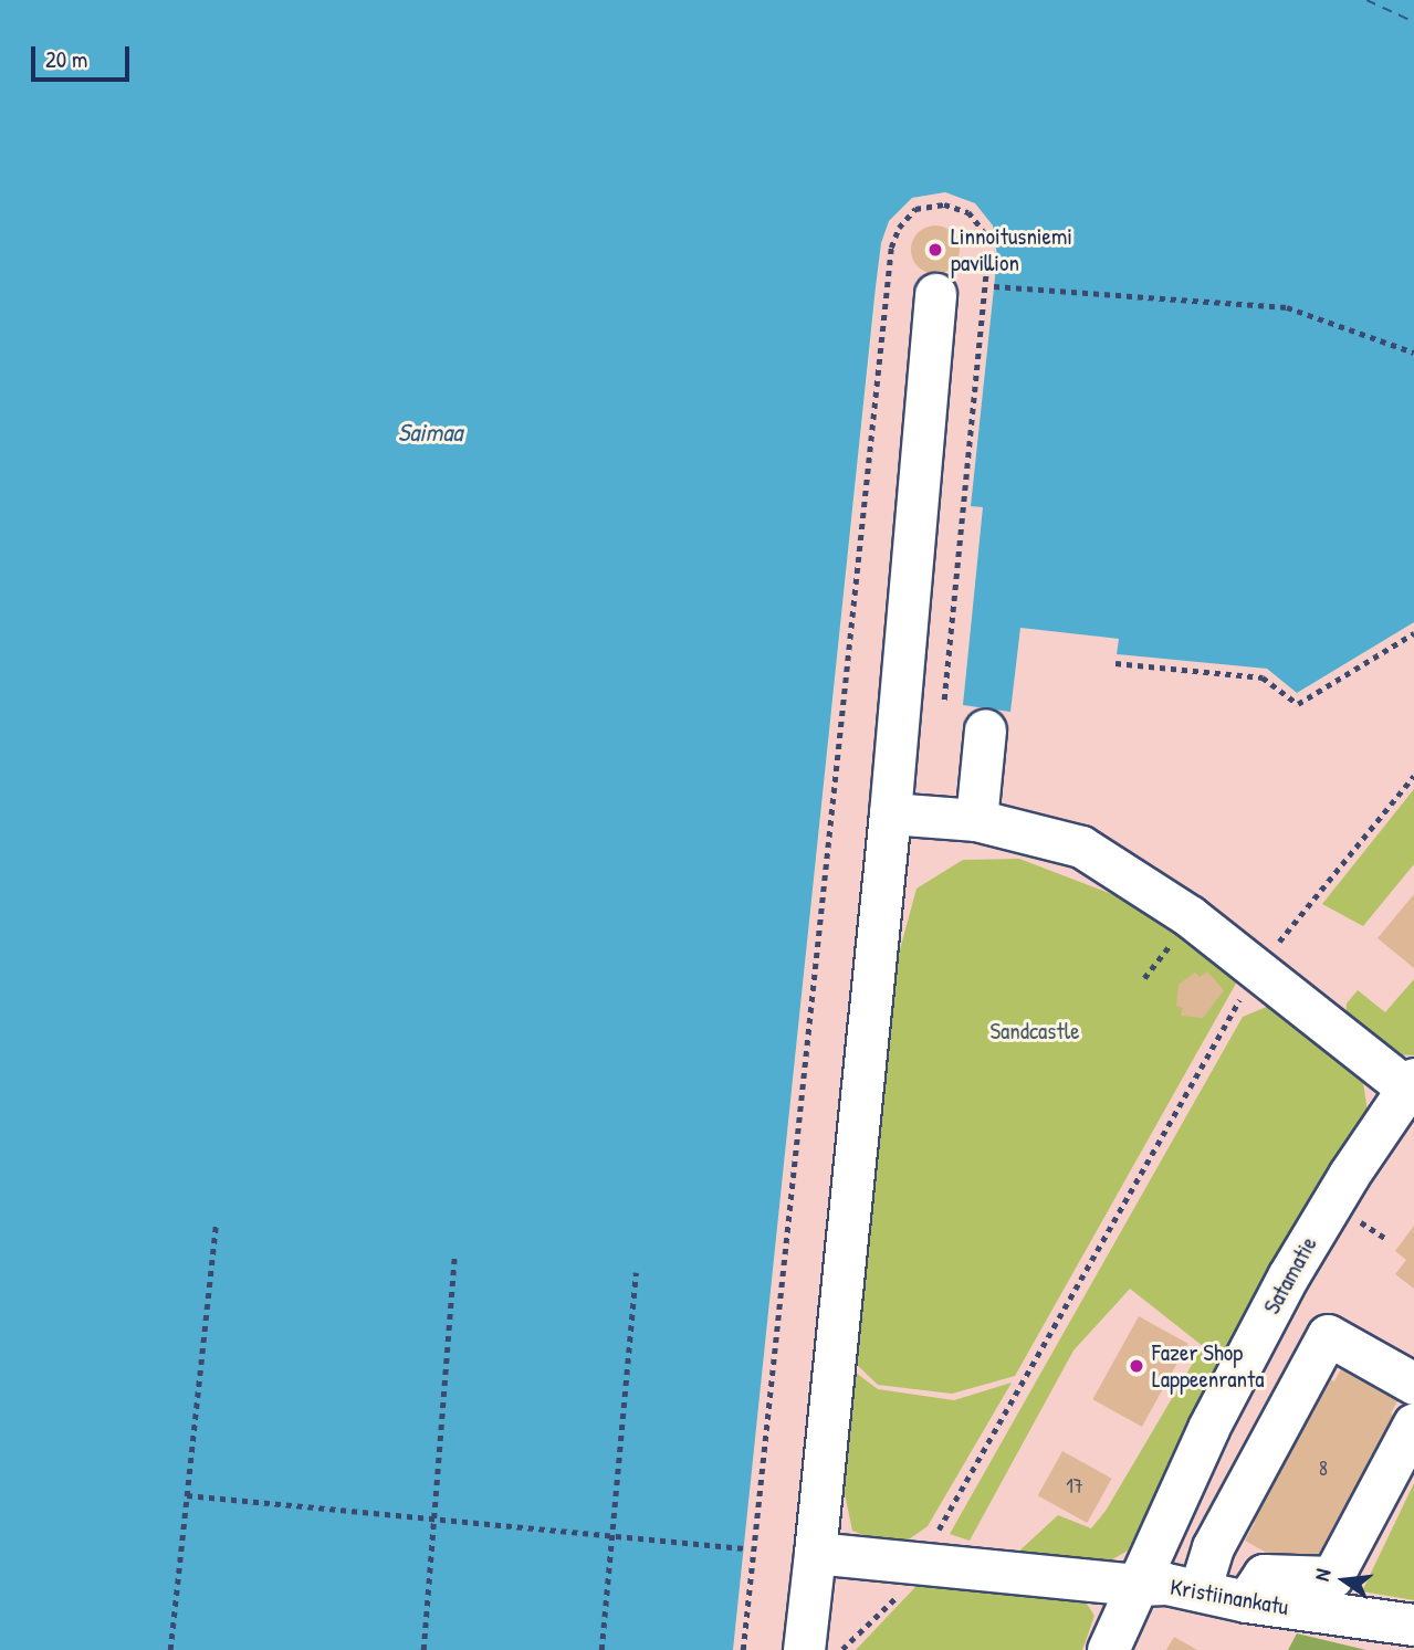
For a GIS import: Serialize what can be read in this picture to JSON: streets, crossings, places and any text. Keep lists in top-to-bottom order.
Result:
{
  "streets": {
    "street": ["Satamatie", "Kristiinankatu"]
  },
  "crossings": [
    ["Satamatie", "Kristiinankatu"]
  ],
  "water": ["Saimaa"],
  "parks": ["Sandcastle"],
  "places": ["Linnoitusniemi pavillion", "Fazer Shop Lappeenranta"],
  "house_numbers": ["8", "17"],
  "scale_bar": "20 m",
  "north": "left"
}
